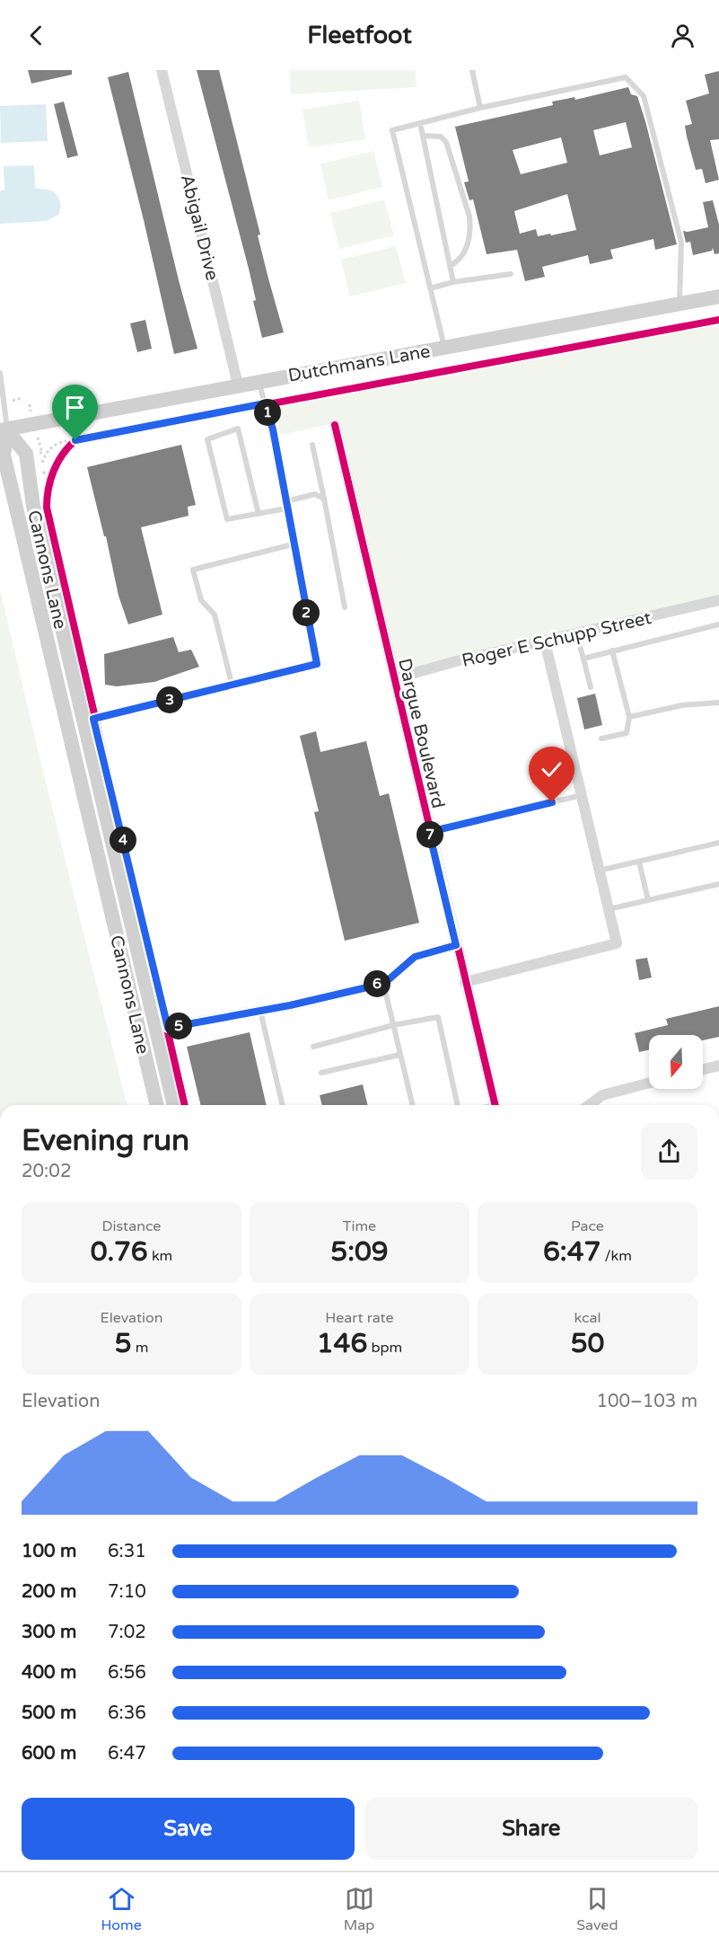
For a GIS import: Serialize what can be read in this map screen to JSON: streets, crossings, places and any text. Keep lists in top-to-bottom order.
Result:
{
  "streets": {
    "main road": ["Dutchmans Lane", "Cannons Lane"],
    "street": ["Abigail Drive", "Roger E Schupp Street", "Dargue Boulevard"]
  },
  "crossings": [
    ["Abigail Drive", "Dutchmans Lane"],
    ["Dutchmans Lane", "Cannons Lane"],
    ["Roger E Schupp Street", "Dargue Boulevard"]
  ],
  "north": "bottom",
  "page": {
    "header": "Fleetfoot",
    "pins": [
      "1",
      "2",
      "3",
      "7",
      "4",
      "6",
      "5"
    ],
    "heading": ["Evening run", "20:02"],
    "stats": [
      ["Distance", "0.76 km"],
      ["Time", "5:09"],
      ["Pace", "6:47 /km"],
      ["Elevation", "5 m"],
      ["Heart rate", "146 bpm"],
      ["kcal", "50"]
    ],
    "chart": ["Elevation", "100–103 m"],
    "list": [
      {
        "name": "100 m",
        "note": "6:31"
      },
      {
        "name": "200 m",
        "note": "7:10"
      },
      {
        "name": "300 m",
        "note": "7:02"
      },
      {
        "name": "400 m",
        "note": "6:56"
      },
      {
        "name": "500 m",
        "note": "6:36"
      },
      {
        "name": "600 m",
        "note": "6:47"
      }
    ],
    "buttons": ["Save", "Share"],
    "tabs": ["Home", "Map", "Saved"]
  }
}
